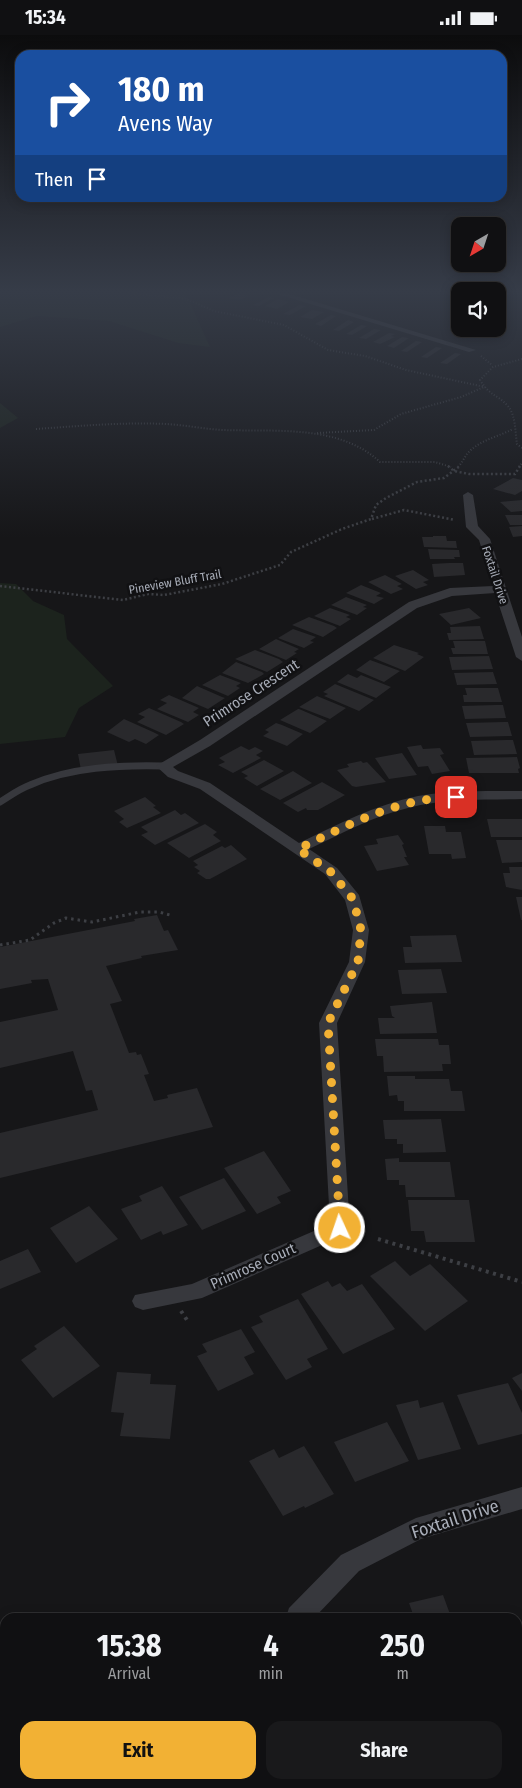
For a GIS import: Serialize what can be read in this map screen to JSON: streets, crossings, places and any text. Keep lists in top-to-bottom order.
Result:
{
  "streets": {
    "street": ["Foxtail Drive", "Primrose Crescent", "Primrose Court"],
    "path": ["Pineview Bluff Trail"]
  },
  "crossings": [
    ["Foxtail Drive", "Pineview Bluff Trail"],
    ["Foxtail Drive", "Primrose Crescent"]
  ],
  "north": "bottom left",
  "page": {
    "status": "15:34",
    "turn": ["180 m", "Avens Way"],
    "then": "Then",
    "eta": [
      "15:38",
      "Arrival",
      "4",
      "min",
      "250",
      "m"
    ],
    "buttons": ["Exit", "Share"]
  }
}
